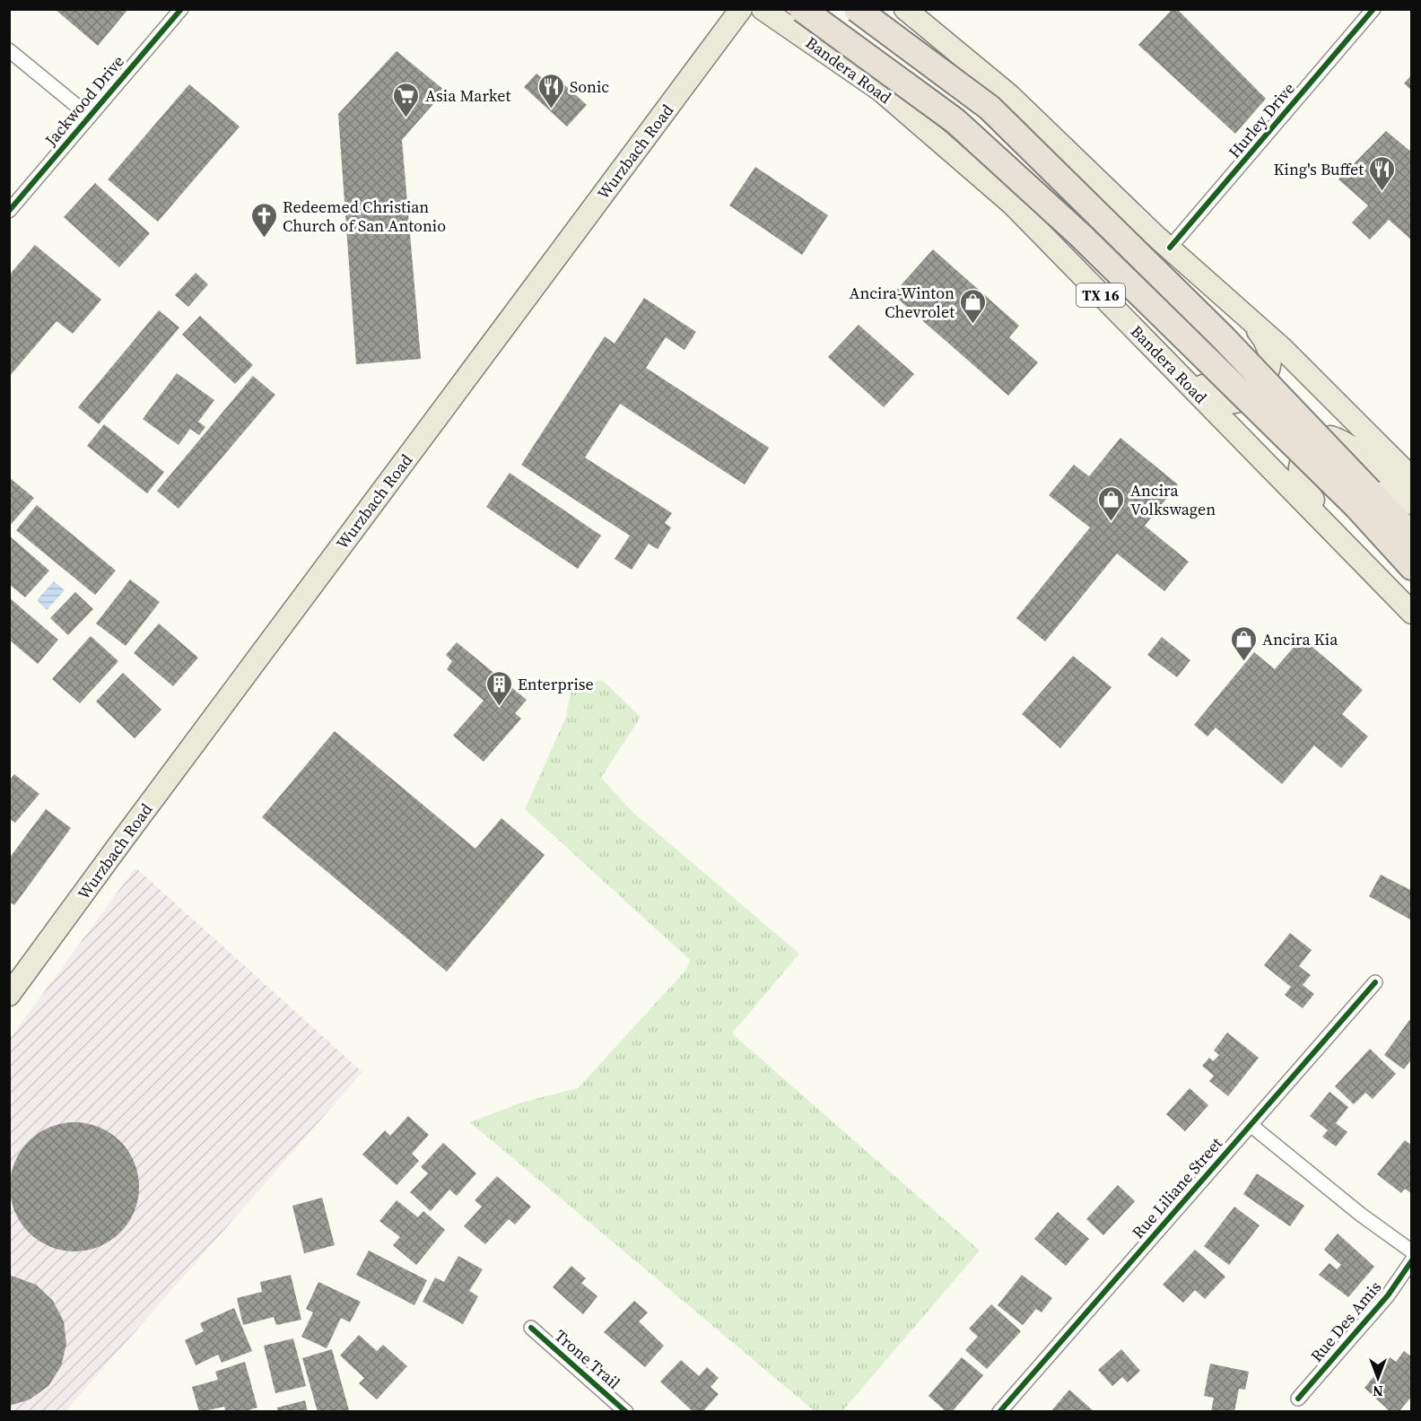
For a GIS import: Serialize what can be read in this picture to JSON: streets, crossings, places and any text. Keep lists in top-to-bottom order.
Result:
{
  "streets": {
    "main road": ["Bandera Road", "Wurzbach Road", "TX 16"],
    "street": [
      "Jackwood Drive",
      "Hurley Drive",
      "Rue Liliane Street",
      "Rue Des Amis",
      "Trone Trail"
    ]
  },
  "places": {
    "restaurant": ["Sonic", "King's Buffet"],
    "supermarket": ["Asia Market"],
    "church": ["Redeemed Christian Church of San Antonio"],
    "shop": ["Ancira-Winton Chevrolet", "Ancira Volkswagen", "Ancira Kia"],
    "building": ["Enterprise"]
  },
  "north": "bottom"
}
